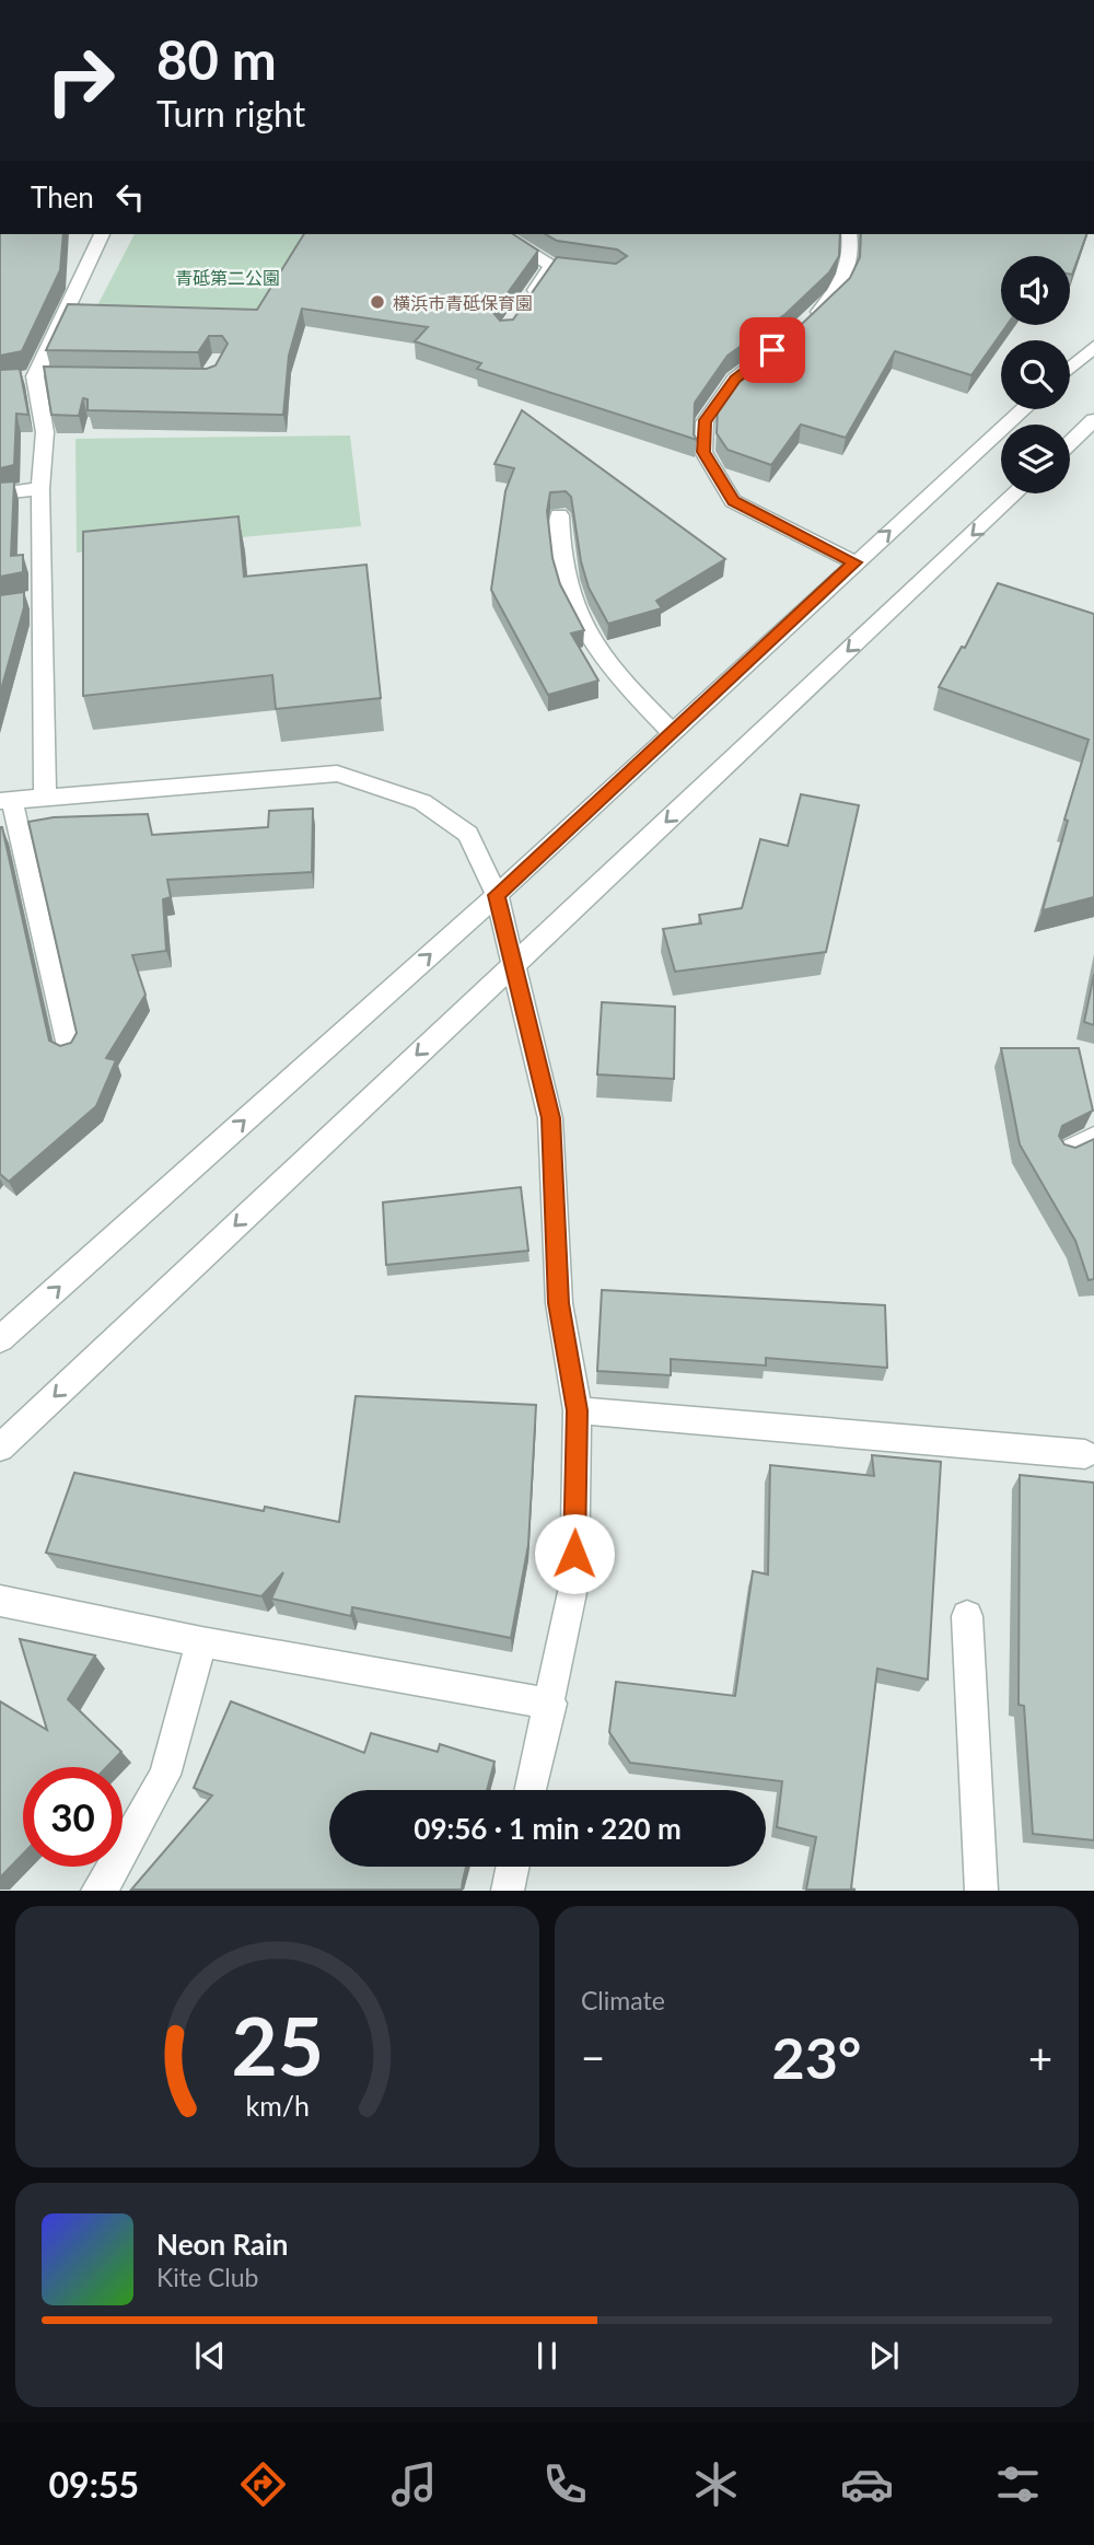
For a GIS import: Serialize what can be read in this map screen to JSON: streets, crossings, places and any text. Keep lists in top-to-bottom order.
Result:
{
  "parks": ["青砥第二公園"],
  "places": ["横浜市青砥保育園"],
  "page": {
    "turn": ["80 m", "Turn right"],
    "then": "Then",
    "limit": "30",
    "trip": "09:56 · 1 min · 220 m",
    "tile": "Climate",
    "heat": ["−", "23°", "+"],
    "song": ["Neon Rain", "Kite Club"],
    "tabs": "09:55",
    "gauge": ["25", "km/h"]
  }
}
